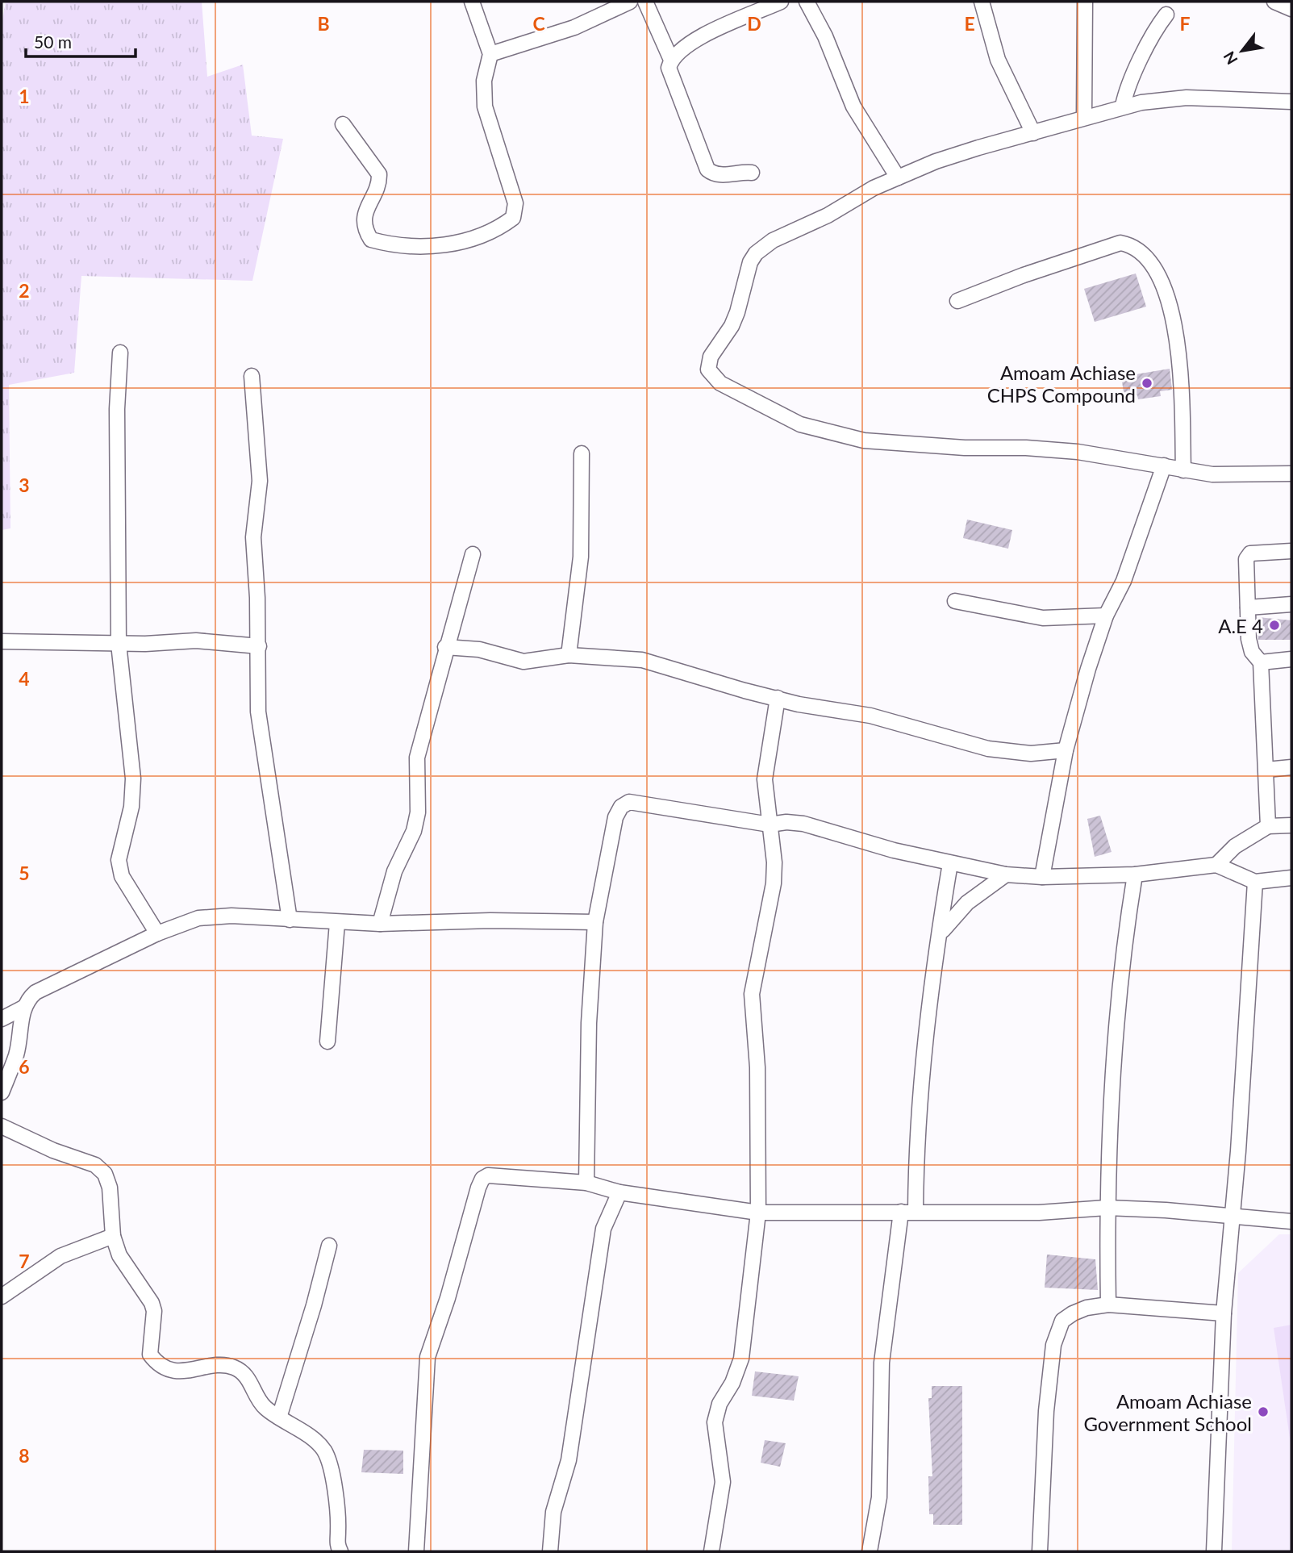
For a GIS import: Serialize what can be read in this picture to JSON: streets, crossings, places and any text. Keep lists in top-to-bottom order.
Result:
{
  "places": ["Amoam Achiase CHPS Compound", "A.E 4", "Amoam Achiase Government School"],
  "scale_bar": "50 m",
  "north": "bottom left",
  "grid": {
    "columns": [
      "B",
      "C",
      "D",
      "E",
      "F"
    ],
    "rows": [
      "1",
      "2",
      "3",
      "4",
      "5",
      "6",
      "7",
      "8"
    ]
  }
}
